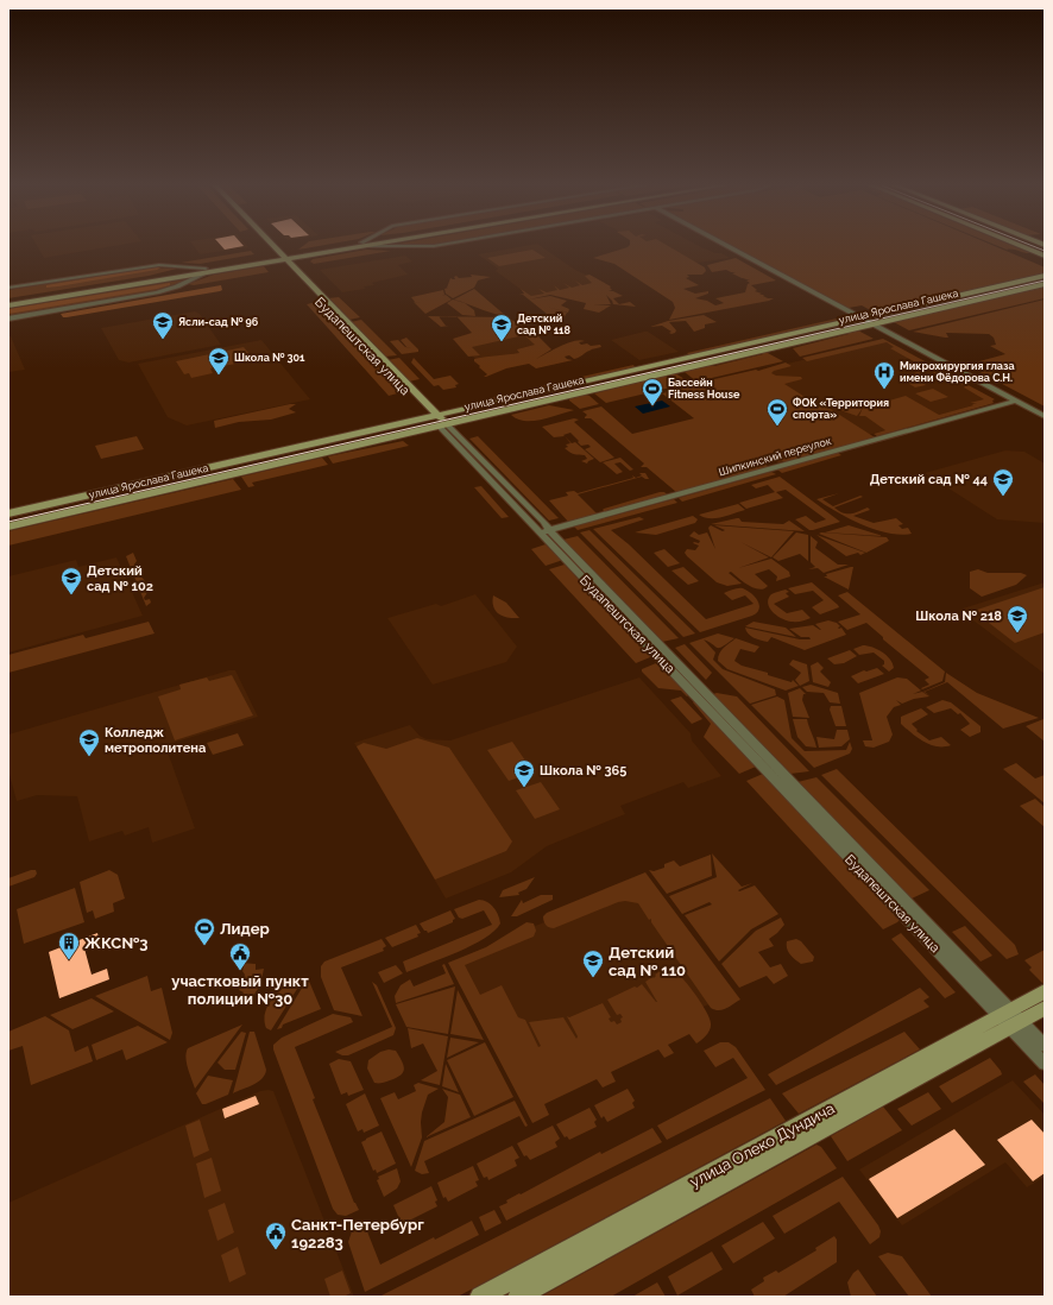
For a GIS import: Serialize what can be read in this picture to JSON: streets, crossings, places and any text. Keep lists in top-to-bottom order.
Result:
{
  "streets": {
    "street": [
      "улица Ярослава Гашека",
      "Будапештская улица",
      "Шипкинский переулок",
      "улица Олеко Дундича"
    ]
  },
  "crossings": [
    ["улица Ярослава Гашека", "Будапештская улица"],
    ["Будапештская улица", "Шипкинский переулок"],
    ["Будапештская улица", "улица Олеко Дундича"]
  ],
  "places": {
    "school or university": [
      "Ясли-сад № 96",
      "Детский сад № 118",
      "Школа № 301",
      "Детский сад № 44",
      "Детский сад № 102",
      "Школа № 218",
      "Колледж метрополитена",
      "Школа № 365",
      "Детский сад № 110"
    ],
    "hospital": ["Микрохирургия глаза имени Фёдорова С.Н."],
    "sports": ["Бассейн Fitness House", "ФОК «Территория спорта»", "Лидер"],
    "building": ["ЖКС№3"],
    "public building": ["участковый пункт полиции №30", "Санкт-Петербург 192283"]
  }
}
